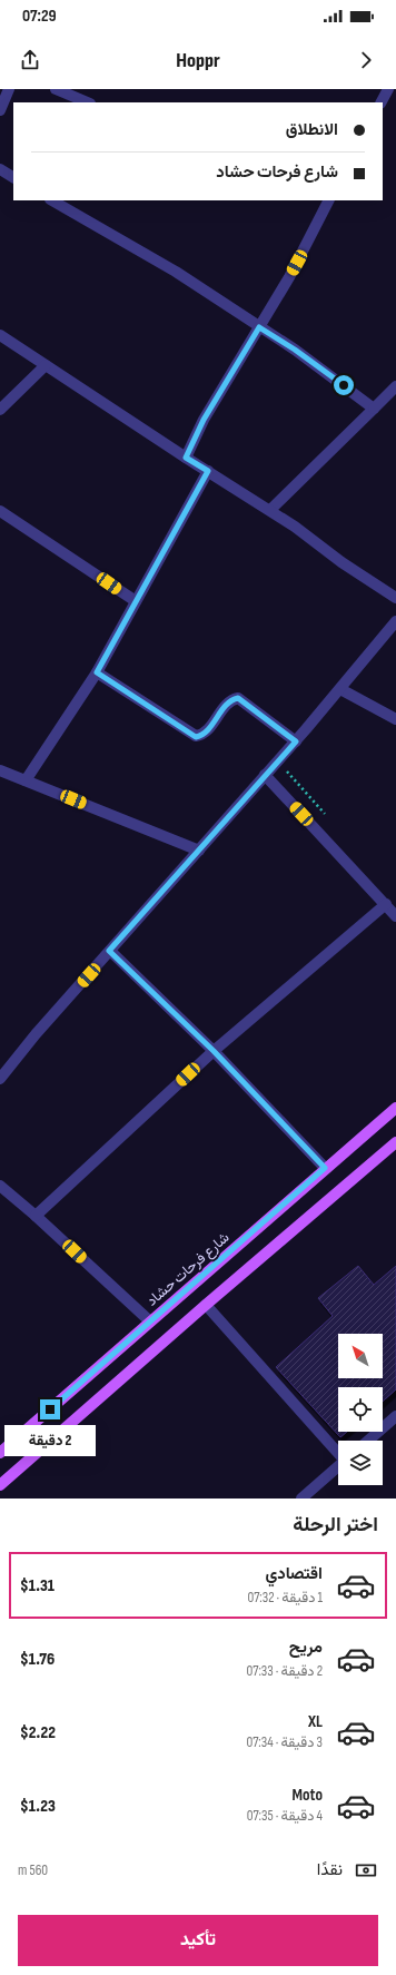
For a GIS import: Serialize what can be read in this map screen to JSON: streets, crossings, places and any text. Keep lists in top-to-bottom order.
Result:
{
  "streets": {
    "main road": ["شارع فرحات حشاد"]
  },
  "north": "top left",
  "page": {
    "status": "07:29",
    "header": "Hoppr",
    "banner": ["الانطلاق", "شارع فرحات حشاد"],
    "bubble": "2 دقيقة",
    "heading": "اختر الرحلة",
    "list": [
      {
        "name": "اقتصادي",
        "note": "1 دقيقة · 07:32",
        "value": "$1.31"
      },
      {
        "name": "مريح",
        "note": "2 دقيقة · 07:33",
        "value": "$1.76"
      },
      {
        "name": "XL",
        "note": "3 دقيقة · 07:34",
        "value": "$2.22"
      },
      {
        "name": "Moto",
        "note": "4 دقيقة · 07:35",
        "value": "$1.23"
      }
    ],
    "pay": ["نقدًا", "560 m"],
    "buttons": "تأكيد"
  }
}
